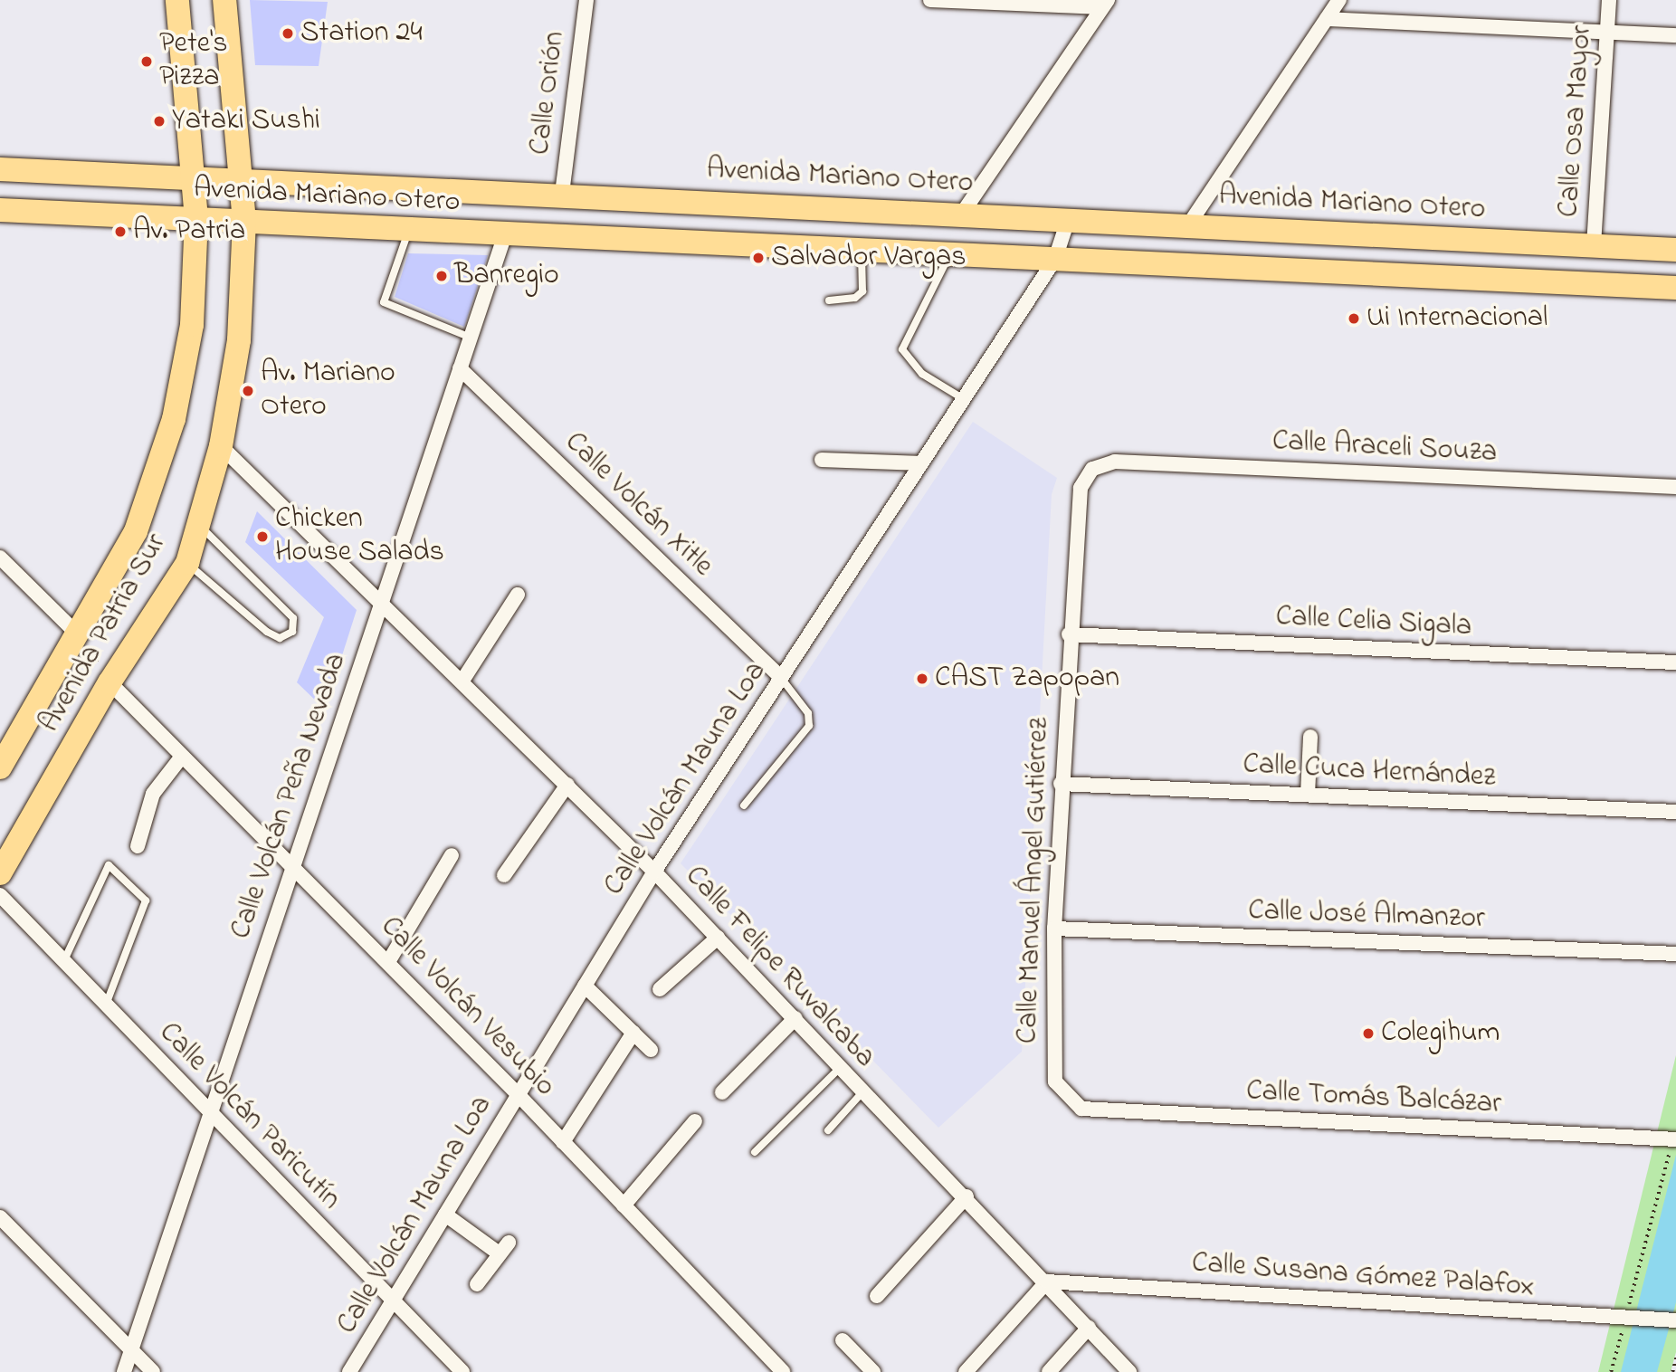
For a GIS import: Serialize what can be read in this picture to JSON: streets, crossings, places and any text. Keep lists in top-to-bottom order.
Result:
{
  "streets": {
    "main road": ["Avenida Mariano Otero", "Avenida Patria Sur"],
    "street": [
      "Calle Orión",
      "Calle Osa Mayor",
      "Calle Araceli Souza",
      "Calle Volcán Xitle",
      "Calle Celia Sigala",
      "Calle Cuca Hernández",
      "Calle Volcán Mauna Loa",
      "Calle Volcán Peña Nevada",
      "Calle Manuel Ángel Gutiérrez",
      "Calle José Almanzor",
      "Calle Felipe Ruvalcaba",
      "Calle Volcán Vesubio",
      "Calle Tomás Balcázar",
      "Calle Volcán Paricutín",
      "Calle Susana Gómez Palafox"
    ]
  },
  "crossings": [
    ["Calle Orión", "Avenida Mariano Otero"],
    ["Calle Osa Mayor", "Avenida Mariano Otero"],
    ["Avenida Mariano Otero", "Avenida Patria Sur"],
    ["Avenida Mariano Otero", "Calle Volcán Mauna Loa"],
    ["Avenida Mariano Otero", "Calle Volcán Peña Nevada"],
    ["Calle Araceli Souza", "Calle Manuel Ángel Gutiérrez"],
    ["Calle Volcán Xitle", "Calle Volcán Mauna Loa"],
    ["Calle Volcán Xitle", "Calle Volcán Peña Nevada"],
    ["Calle Celia Sigala", "Calle Manuel Ángel Gutiérrez"],
    ["Avenida Patria Sur", "Calle Felipe Ruvalcaba"],
    ["Avenida Patria Sur", "Calle Volcán Vesubio"],
    ["Calle Cuca Hernández", "Calle Manuel Ángel Gutiérrez"],
    ["Calle Volcán Mauna Loa", "Calle Felipe Ruvalcaba"],
    ["Calle Volcán Mauna Loa", "Calle Volcán Vesubio"],
    ["Calle Volcán Mauna Loa", "Calle Volcán Paricutín"],
    ["Calle Volcán Peña Nevada", "Calle Felipe Ruvalcaba"],
    ["Calle Volcán Peña Nevada", "Calle Volcán Vesubio"],
    ["Calle Volcán Peña Nevada", "Calle Volcán Paricutín"],
    ["Calle Manuel Ángel Gutiérrez", "Calle José Almanzor"],
    ["Calle Manuel Ángel Gutiérrez", "Calle Tomás Balcázar"],
    ["Calle Felipe Ruvalcaba", "Calle Susana Gómez Palafox"]
  ],
  "places": [
    "Station 24",
    "Pete's Pizza",
    "Yataki Sushi",
    "Av. Patria",
    "Salvador Vargas",
    "Banregio",
    "Ui Internacional",
    "Av. Mariano Otero",
    "Chicken House Salads",
    "CAST Zapopan",
    "Colegihum"
  ]
}
